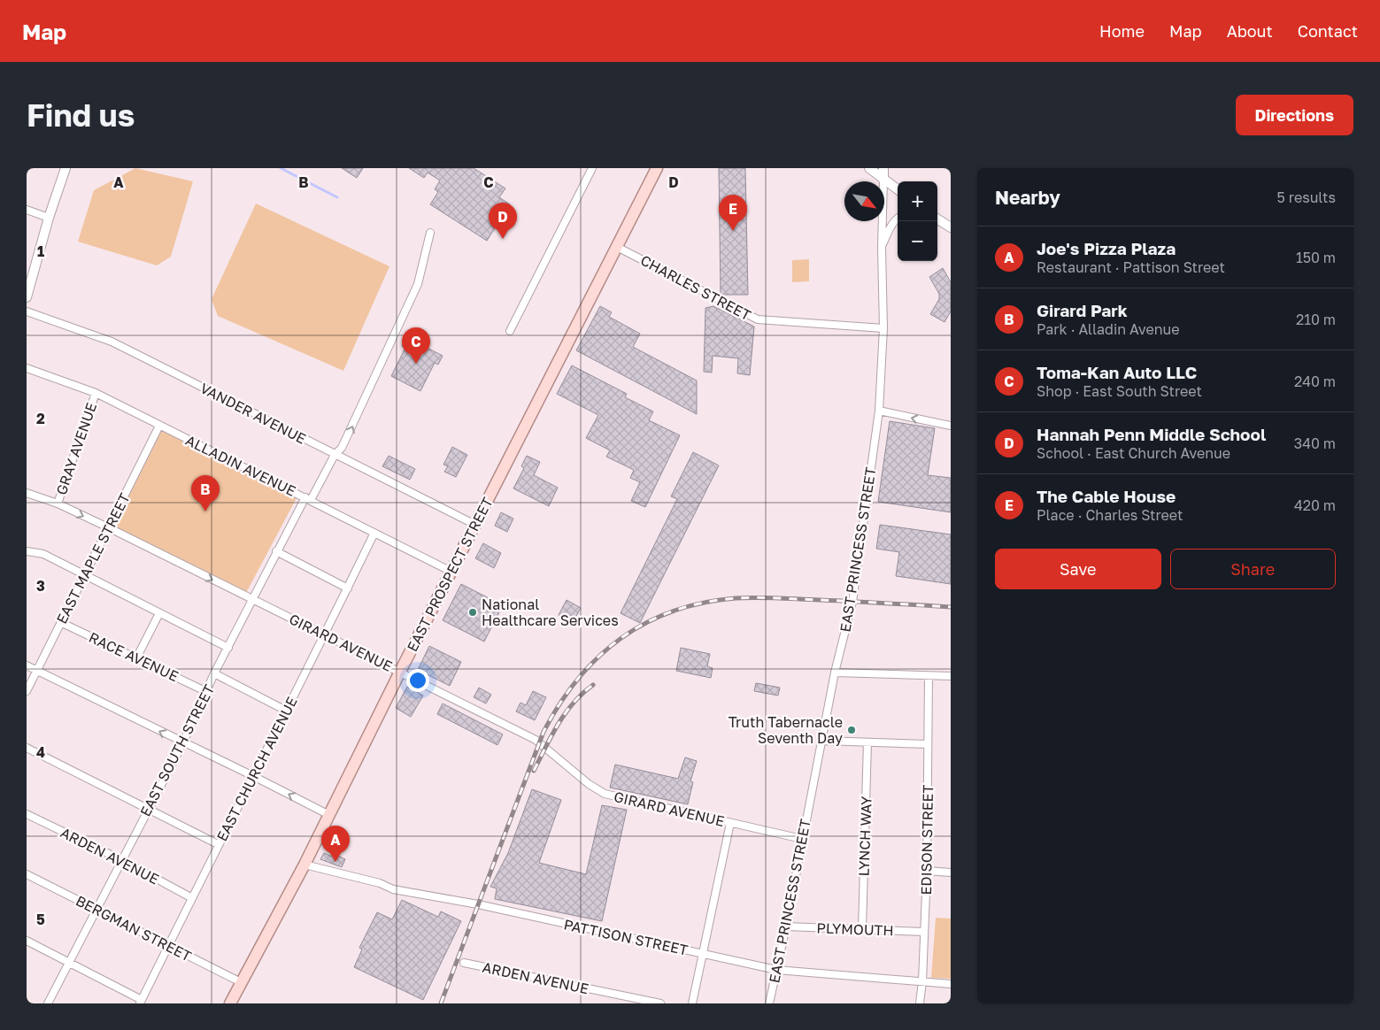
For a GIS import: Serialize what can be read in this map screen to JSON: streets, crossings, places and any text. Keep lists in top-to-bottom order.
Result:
{
  "streets": {
    "main road": ["EAST PROSPECT STREET"],
    "street": [
      "CHARLES STREET",
      "VANDER AVENUE",
      "GRAY AVENUE",
      "ALLADIN AVENUE",
      "EAST PRINCESS STREET",
      "EAST MAPLE STREET",
      "GIRARD AVENUE",
      "RACE AVENUE",
      "EAST SOUTH STREET",
      "EAST CHURCH AVENUE",
      "LYNCH WAY",
      "EDISON STREET",
      "ARDEN AVENUE",
      "BERGMAN STREET",
      "PLYMOUTH",
      "PATTISON STREET"
    ]
  },
  "crossings": [
    ["CHARLES STREET", "EAST PRINCESS STREET"],
    ["CHARLES STREET", "EAST PROSPECT STREET"],
    ["VANDER AVENUE", "EAST PROSPECT STREET"],
    ["VANDER AVENUE", "EAST SOUTH STREET"],
    ["GRAY AVENUE", "ALLADIN AVENUE"],
    ["GRAY AVENUE", "GIRARD AVENUE"],
    ["ALLADIN AVENUE", "EAST MAPLE STREET"],
    ["ALLADIN AVENUE", "EAST PROSPECT STREET"],
    ["ALLADIN AVENUE", "EAST SOUTH STREET"],
    ["ALLADIN AVENUE", "EAST CHURCH AVENUE"],
    ["EAST PRINCESS STREET", "GIRARD AVENUE"],
    ["EAST PRINCESS STREET", "PLYMOUTH"],
    ["EAST PRINCESS STREET", "PATTISON STREET"],
    ["EAST MAPLE STREET", "GIRARD AVENUE"],
    ["EAST MAPLE STREET", "RACE AVENUE"],
    ["EAST PROSPECT STREET", "GIRARD AVENUE"],
    ["EAST PROSPECT STREET", "BERGMAN STREET"],
    ["EAST PROSPECT STREET", "PATTISON STREET"],
    ["GIRARD AVENUE", "EAST SOUTH STREET"],
    ["GIRARD AVENUE", "EAST CHURCH AVENUE"],
    ["RACE AVENUE", "EAST SOUTH STREET"],
    ["EAST SOUTH STREET", "ARDEN AVENUE"],
    ["EAST SOUTH STREET", "BERGMAN STREET"],
    ["EAST CHURCH AVENUE", "ARDEN AVENUE"],
    ["EAST CHURCH AVENUE", "BERGMAN STREET"],
    ["LYNCH WAY", "PLYMOUTH"],
    ["EDISON STREET", "PLYMOUTH"],
    ["EDISON STREET", "PATTISON STREET"]
  ],
  "places": ["National Healthcare Services", "Truth Tabernacle Seventh Day"],
  "north": "bottom right",
  "page": {
    "header": "Map",
    "nav": [
      "Home",
      "Map",
      "About",
      "Contact"
    ],
    "buttons": [
      "Directions",
      ["Save", "Share"]
    ],
    "title": "Find us",
    "heading": ["Nearby", "5 results"],
    "map_buttons": ["+", "−"],
    "pins": [
      "E",
      "D",
      "C",
      "B",
      "A"
    ],
    "list": [
      {
        "mark": "A",
        "name": "Joe's Pizza Plaza",
        "note": "Restaurant · Pattison Street",
        "value": "150 m"
      },
      {
        "mark": "B",
        "name": "Girard Park",
        "note": "Park · Alladin Avenue",
        "value": "210 m"
      },
      {
        "mark": "C",
        "name": "Toma-Kan Auto LLC",
        "note": "Shop · East South Street",
        "value": "240 m"
      },
      {
        "mark": "D",
        "name": "Hannah Penn Middle School",
        "note": "School · East Church Avenue",
        "value": "340 m"
      },
      {
        "mark": "E",
        "name": "The Cable House",
        "note": "Place · Charles Street",
        "value": "420 m"
      }
    ]
  },
  "grid": {
    "columns": [
      "A",
      "B",
      "C",
      "D"
    ],
    "rows": [
      "1",
      "2",
      "3",
      "4",
      "5"
    ]
  }
}
